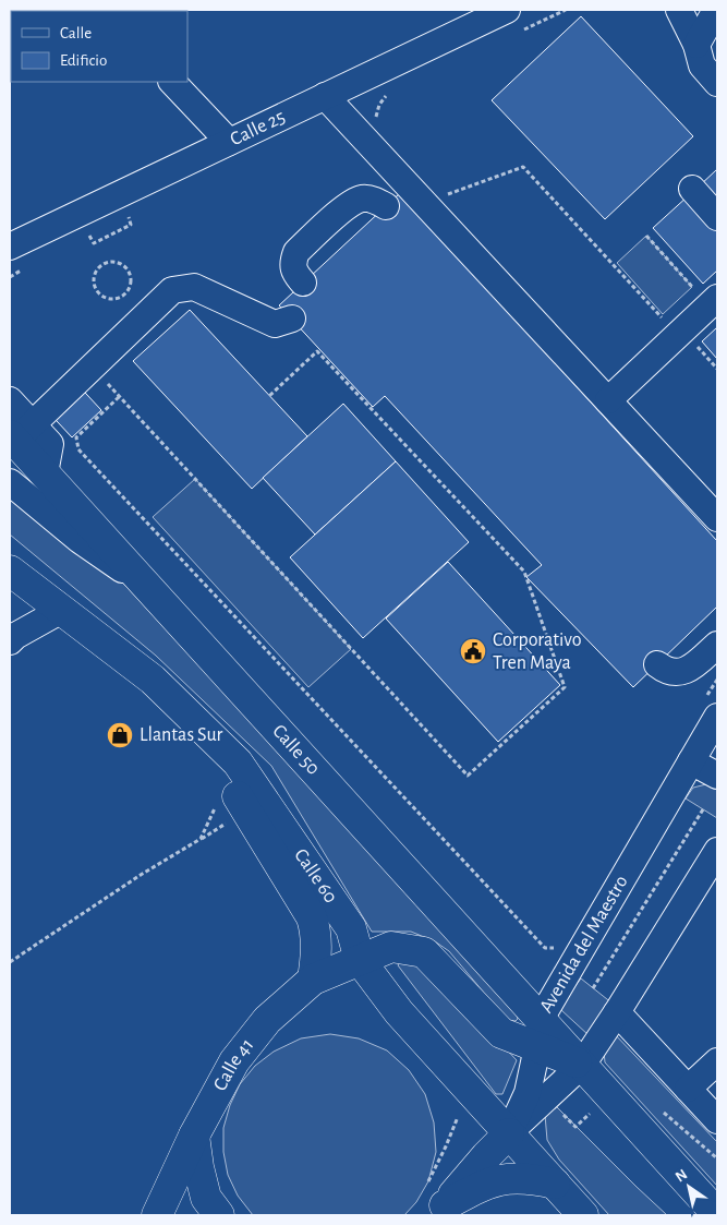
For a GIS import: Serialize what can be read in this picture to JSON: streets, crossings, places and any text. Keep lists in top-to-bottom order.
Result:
{
  "streets": {
    "main road": ["Calle 50", "Calle 60", "Calle 41"],
    "street": ["Calle 25", "Avenida del Maestro"]
  },
  "crossings": [
    ["Calle 50", "Avenida del Maestro"],
    ["Calle 50", "Calle 41"],
    ["Calle 60", "Avenida del Maestro"],
    ["Calle 60", "Calle 41"],
    ["Avenida del Maestro", "Calle 41"]
  ],
  "places": {
    "public building": ["Corporativo Tren Maya"],
    "shop": ["Llantas Sur"]
  },
  "legend": ["Calle", "Edificio"],
  "north": "top left"
}
